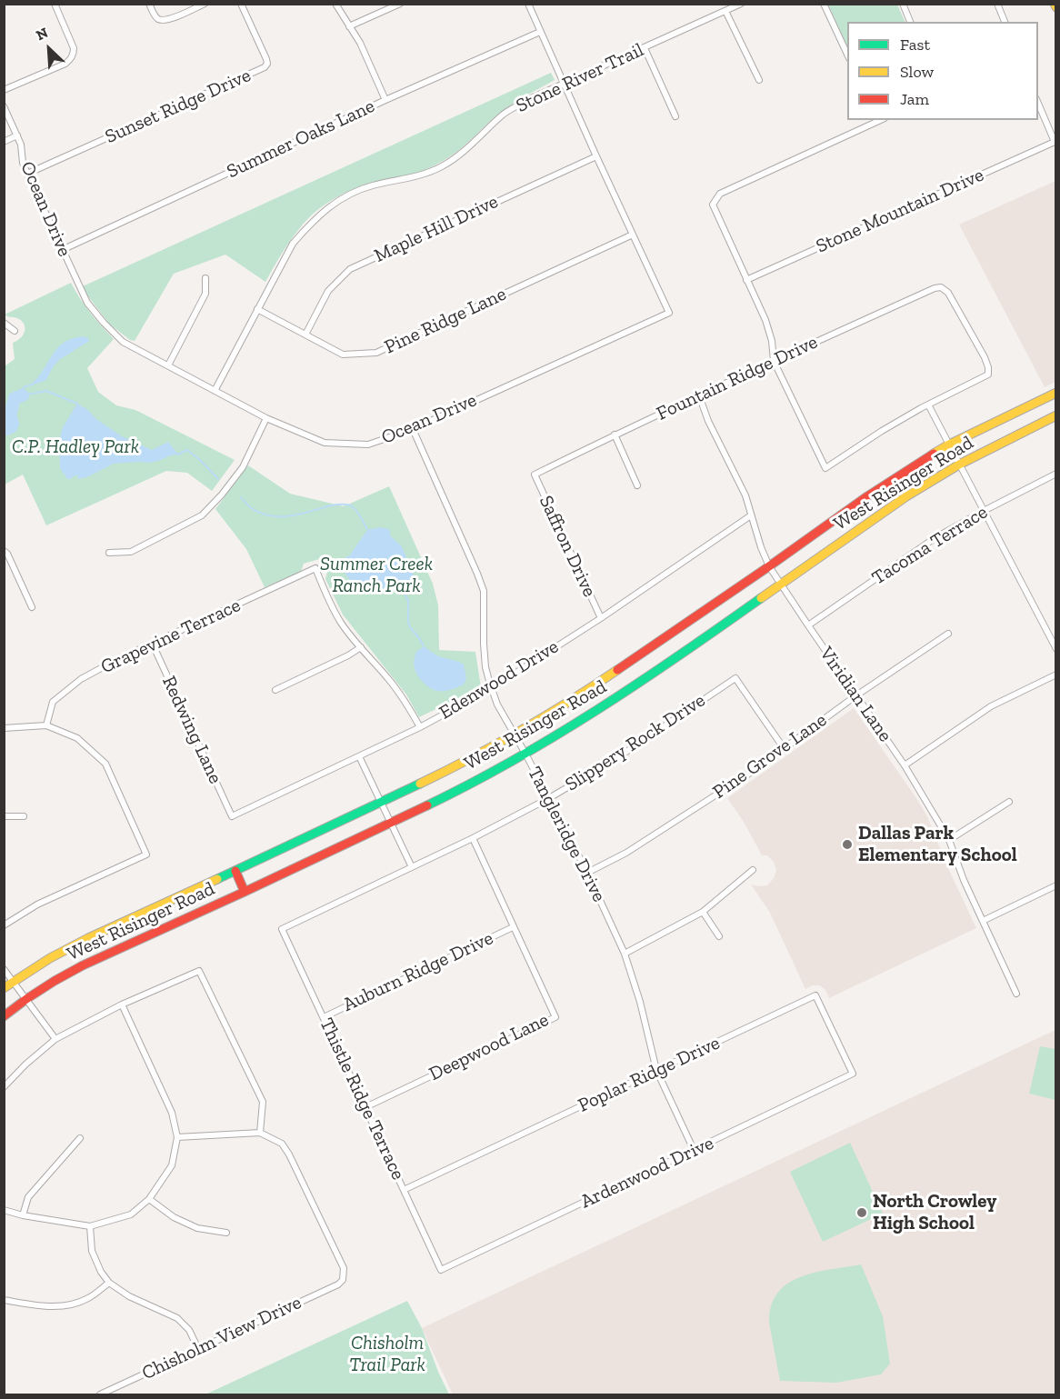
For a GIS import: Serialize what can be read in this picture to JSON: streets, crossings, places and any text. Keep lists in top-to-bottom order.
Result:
{
  "streets": {
    "main road": ["West Risinger Road"],
    "street": [
      "Stone River Trail",
      "Sunset Ridge Drive",
      "Summer Oaks Lane",
      "Ocean Drive",
      "Stone Mountain Drive",
      "Maple Hill Drive",
      "Pine Ridge Lane",
      "Fountain Ridge Drive",
      "Tacoma Terrace",
      "Saffron Drive",
      "Grapevine Terrace",
      "Edenwood Drive",
      "Viridian Lane",
      "Redwing Lane",
      "Slippery Rock Drive",
      "Pine Grove Lane",
      "Tangleridge Drive",
      "Auburn Ridge Drive",
      "Deepwood Lane",
      "Poplar Ridge Drive",
      "Thistle Ridge Terrace",
      "Ardenwood Drive",
      "Chisholm View Drive"
    ]
  },
  "crossings": [
    ["Stone River Trail", "Ocean Drive"],
    ["Stone River Trail", "Pine Ridge Lane"],
    ["Sunset Ridge Drive", "Ocean Drive"],
    ["Summer Oaks Lane", "Ocean Drive"],
    ["Ocean Drive", "Maple Hill Drive"],
    ["Ocean Drive", "Pine Ridge Lane"],
    ["Ocean Drive", "Tangleridge Drive"],
    ["Maple Hill Drive", "Pine Ridge Lane"],
    ["Fountain Ridge Drive", "Saffron Drive"],
    ["Fountain Ridge Drive", "Viridian Lane"],
    ["West Risinger Road", "Viridian Lane"],
    ["West Risinger Road", "Tangleridge Drive"],
    ["Tacoma Terrace", "Viridian Lane"],
    ["Saffron Drive", "Edenwood Drive"],
    ["Grapevine Terrace", "Redwing Lane"],
    ["Edenwood Drive", "Viridian Lane"],
    ["Edenwood Drive", "Redwing Lane"],
    ["Edenwood Drive", "Tangleridge Drive"],
    ["Viridian Lane", "Pine Grove Lane"],
    ["Slippery Rock Drive", "Pine Grove Lane"],
    ["Slippery Rock Drive", "Tangleridge Drive"],
    ["Slippery Rock Drive", "Deepwood Lane"],
    ["Slippery Rock Drive", "Thistle Ridge Terrace"],
    ["Pine Grove Lane", "Tangleridge Drive"],
    ["Tangleridge Drive", "Poplar Ridge Drive"],
    ["Tangleridge Drive", "Ardenwood Drive"],
    ["Auburn Ridge Drive", "Deepwood Lane"],
    ["Auburn Ridge Drive", "Thistle Ridge Terrace"],
    ["Deepwood Lane", "Thistle Ridge Terrace"],
    ["Poplar Ridge Drive", "Thistle Ridge Terrace"],
    ["Poplar Ridge Drive", "Ardenwood Drive"],
    ["Thistle Ridge Terrace", "Ardenwood Drive"]
  ],
  "parks": ["C.P. Hadley Park", "Summer Creek Ranch Park", "Chisholm Trail Park"],
  "places": ["Dallas Park Elementary School", "North Crowley High School"],
  "legend": ["Fast", "Slow", "Jam"],
  "north": "top left"
}
